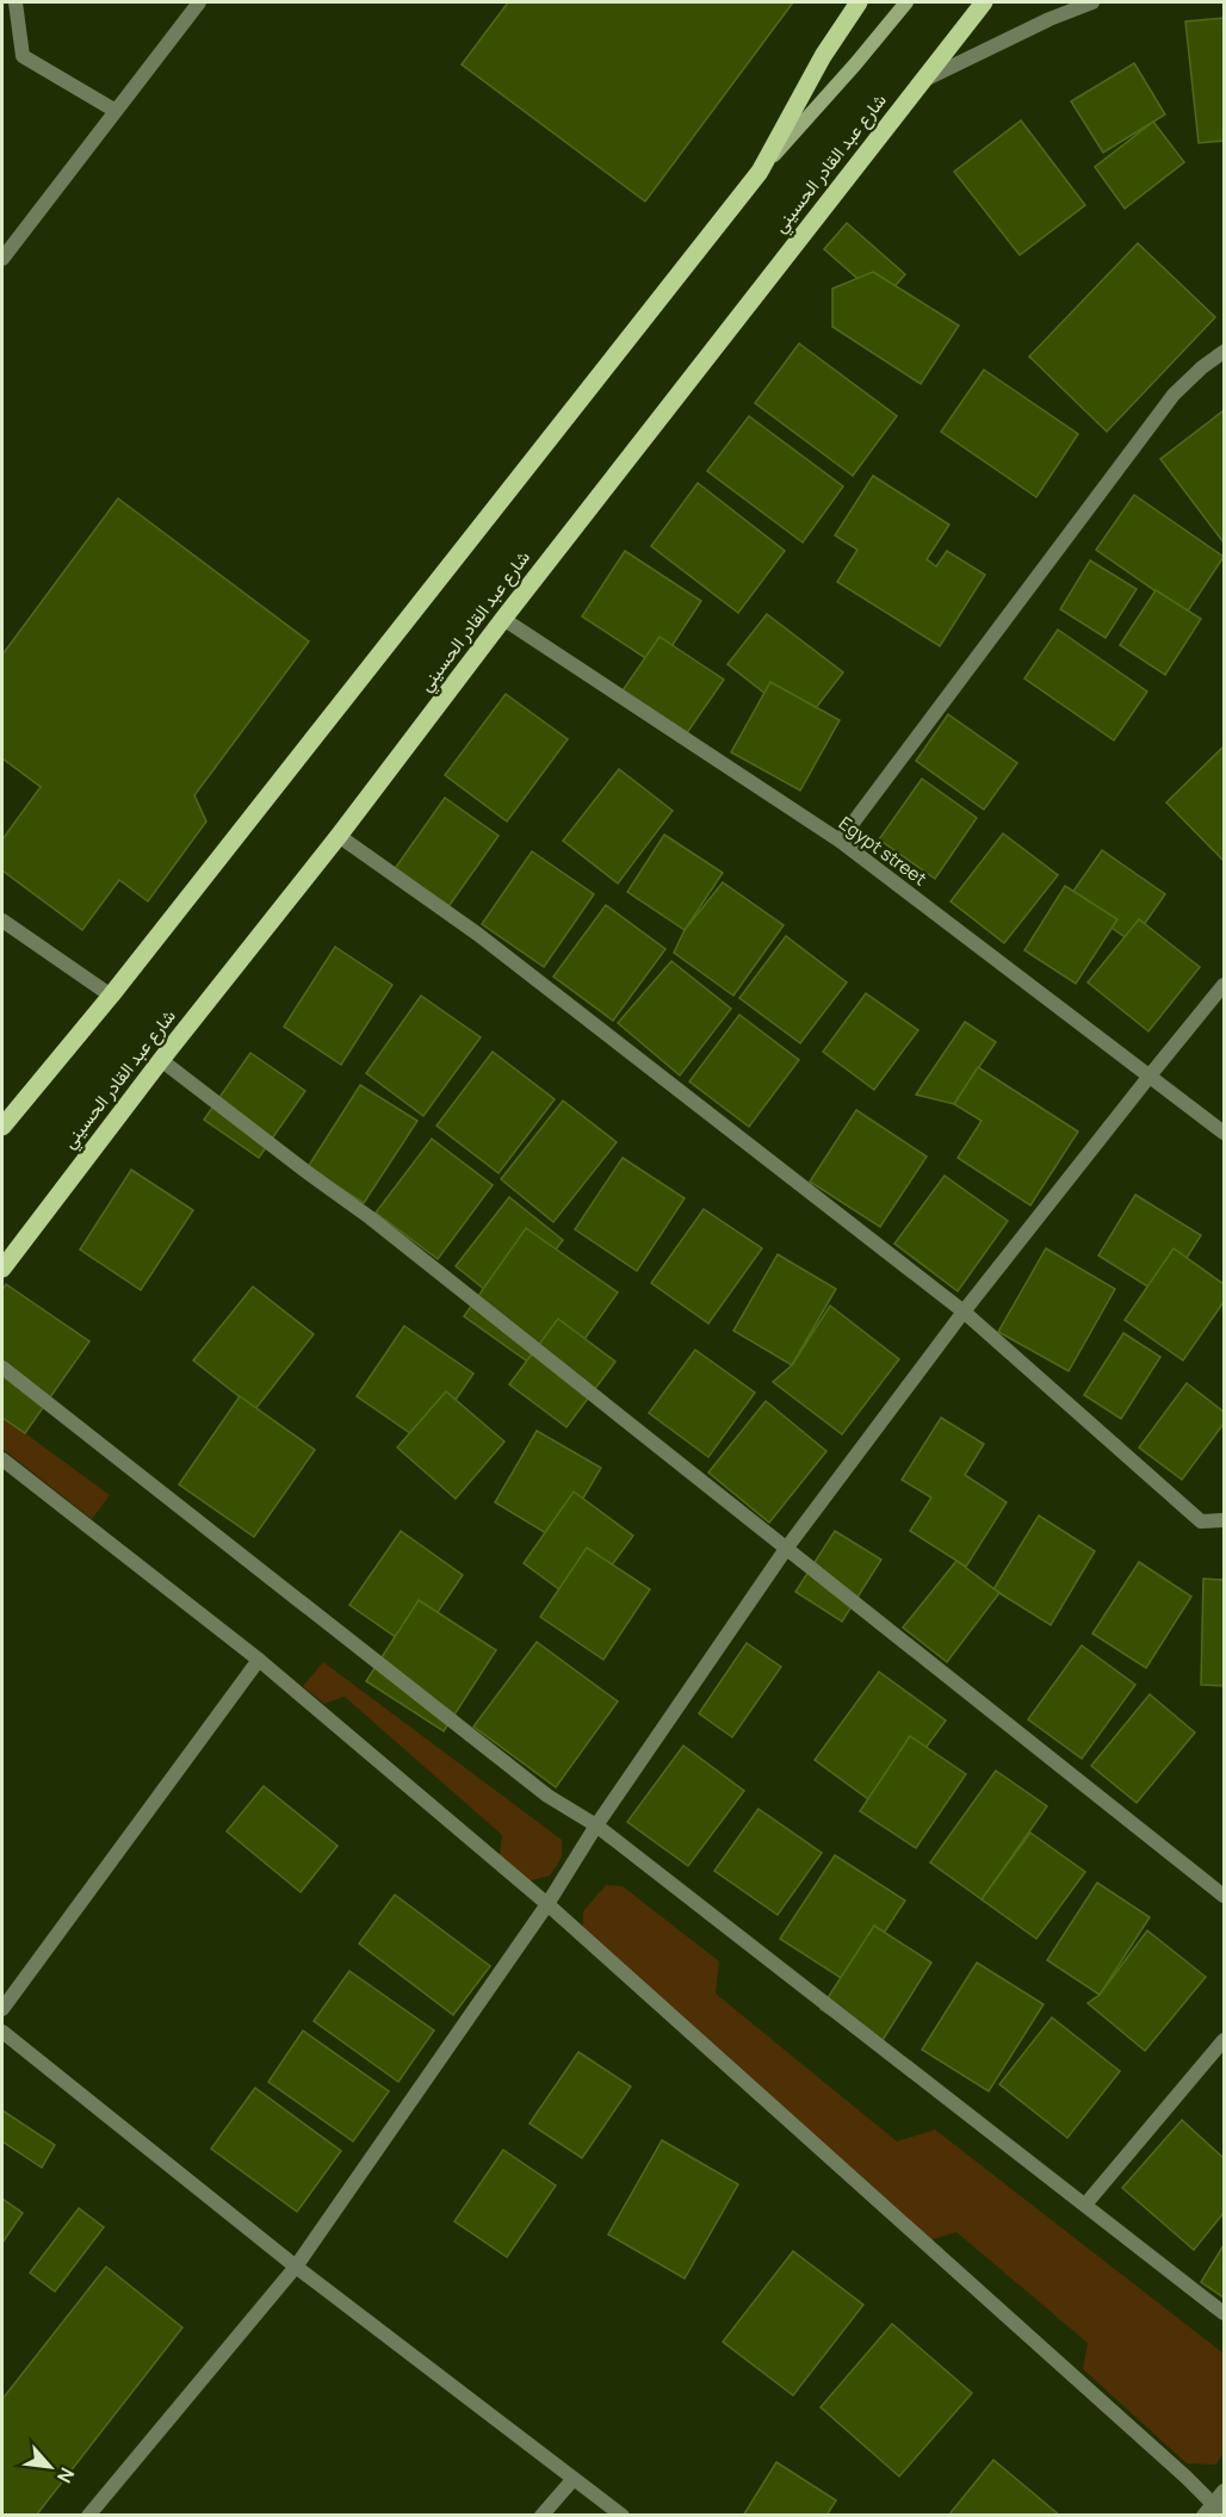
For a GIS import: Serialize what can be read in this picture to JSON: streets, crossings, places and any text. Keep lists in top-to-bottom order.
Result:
{
  "streets": {
    "main road": ["شارع عبد القادر الحسيني"],
    "street": ["Egypt street"]
  },
  "crossings": [
    ["شارع عبد القادر الحسيني", "Egypt street"]
  ],
  "north": "bottom right"
}
